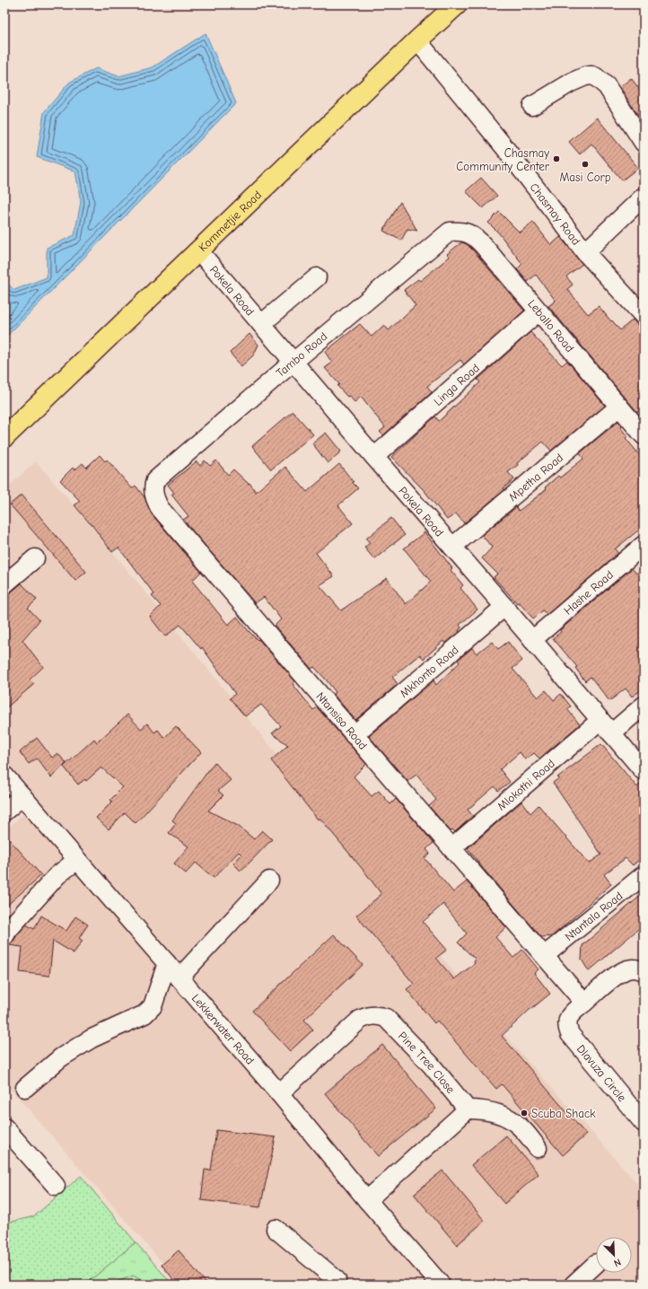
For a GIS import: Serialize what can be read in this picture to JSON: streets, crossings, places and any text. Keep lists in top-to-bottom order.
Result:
{
  "streets": {
    "main road": ["Kommetjie Road"],
    "street": [
      "Chasmay Road",
      "Pokela Road",
      "Leballo Road",
      "Tambo Road",
      "Linga Road",
      "Mpetha Road",
      "Hashe Road",
      "Mkhonto Road",
      "Ntansiso Road",
      "Mlokothi Road",
      "Ntantala Road",
      "Lekkerwater Road",
      "Pine Tree Close",
      "Dlavuza Circle"
    ]
  },
  "crossings": [
    ["Chasmay Road", "Kommetjie Road"],
    ["Kommetjie Road", "Pokela Road"],
    ["Pokela Road", "Tambo Road"],
    ["Pokela Road", "Linga Road"],
    ["Pokela Road", "Mpetha Road"],
    ["Pokela Road", "Hashe Road"],
    ["Pokela Road", "Mkhonto Road"],
    ["Pokela Road", "Mlokothi Road"],
    ["Leballo Road", "Tambo Road"],
    ["Leballo Road", "Linga Road"],
    ["Leballo Road", "Mpetha Road"],
    ["Tambo Road", "Ntansiso Road"],
    ["Mkhonto Road", "Ntansiso Road"],
    ["Ntansiso Road", "Mlokothi Road"],
    ["Ntansiso Road", "Ntantala Road"],
    ["Lekkerwater Road", "Pine Tree Close"]
  ],
  "places": ["Chasmay Community Center", "Masi Corp", "Scuba Shack"],
  "north": "bottom right"
}
